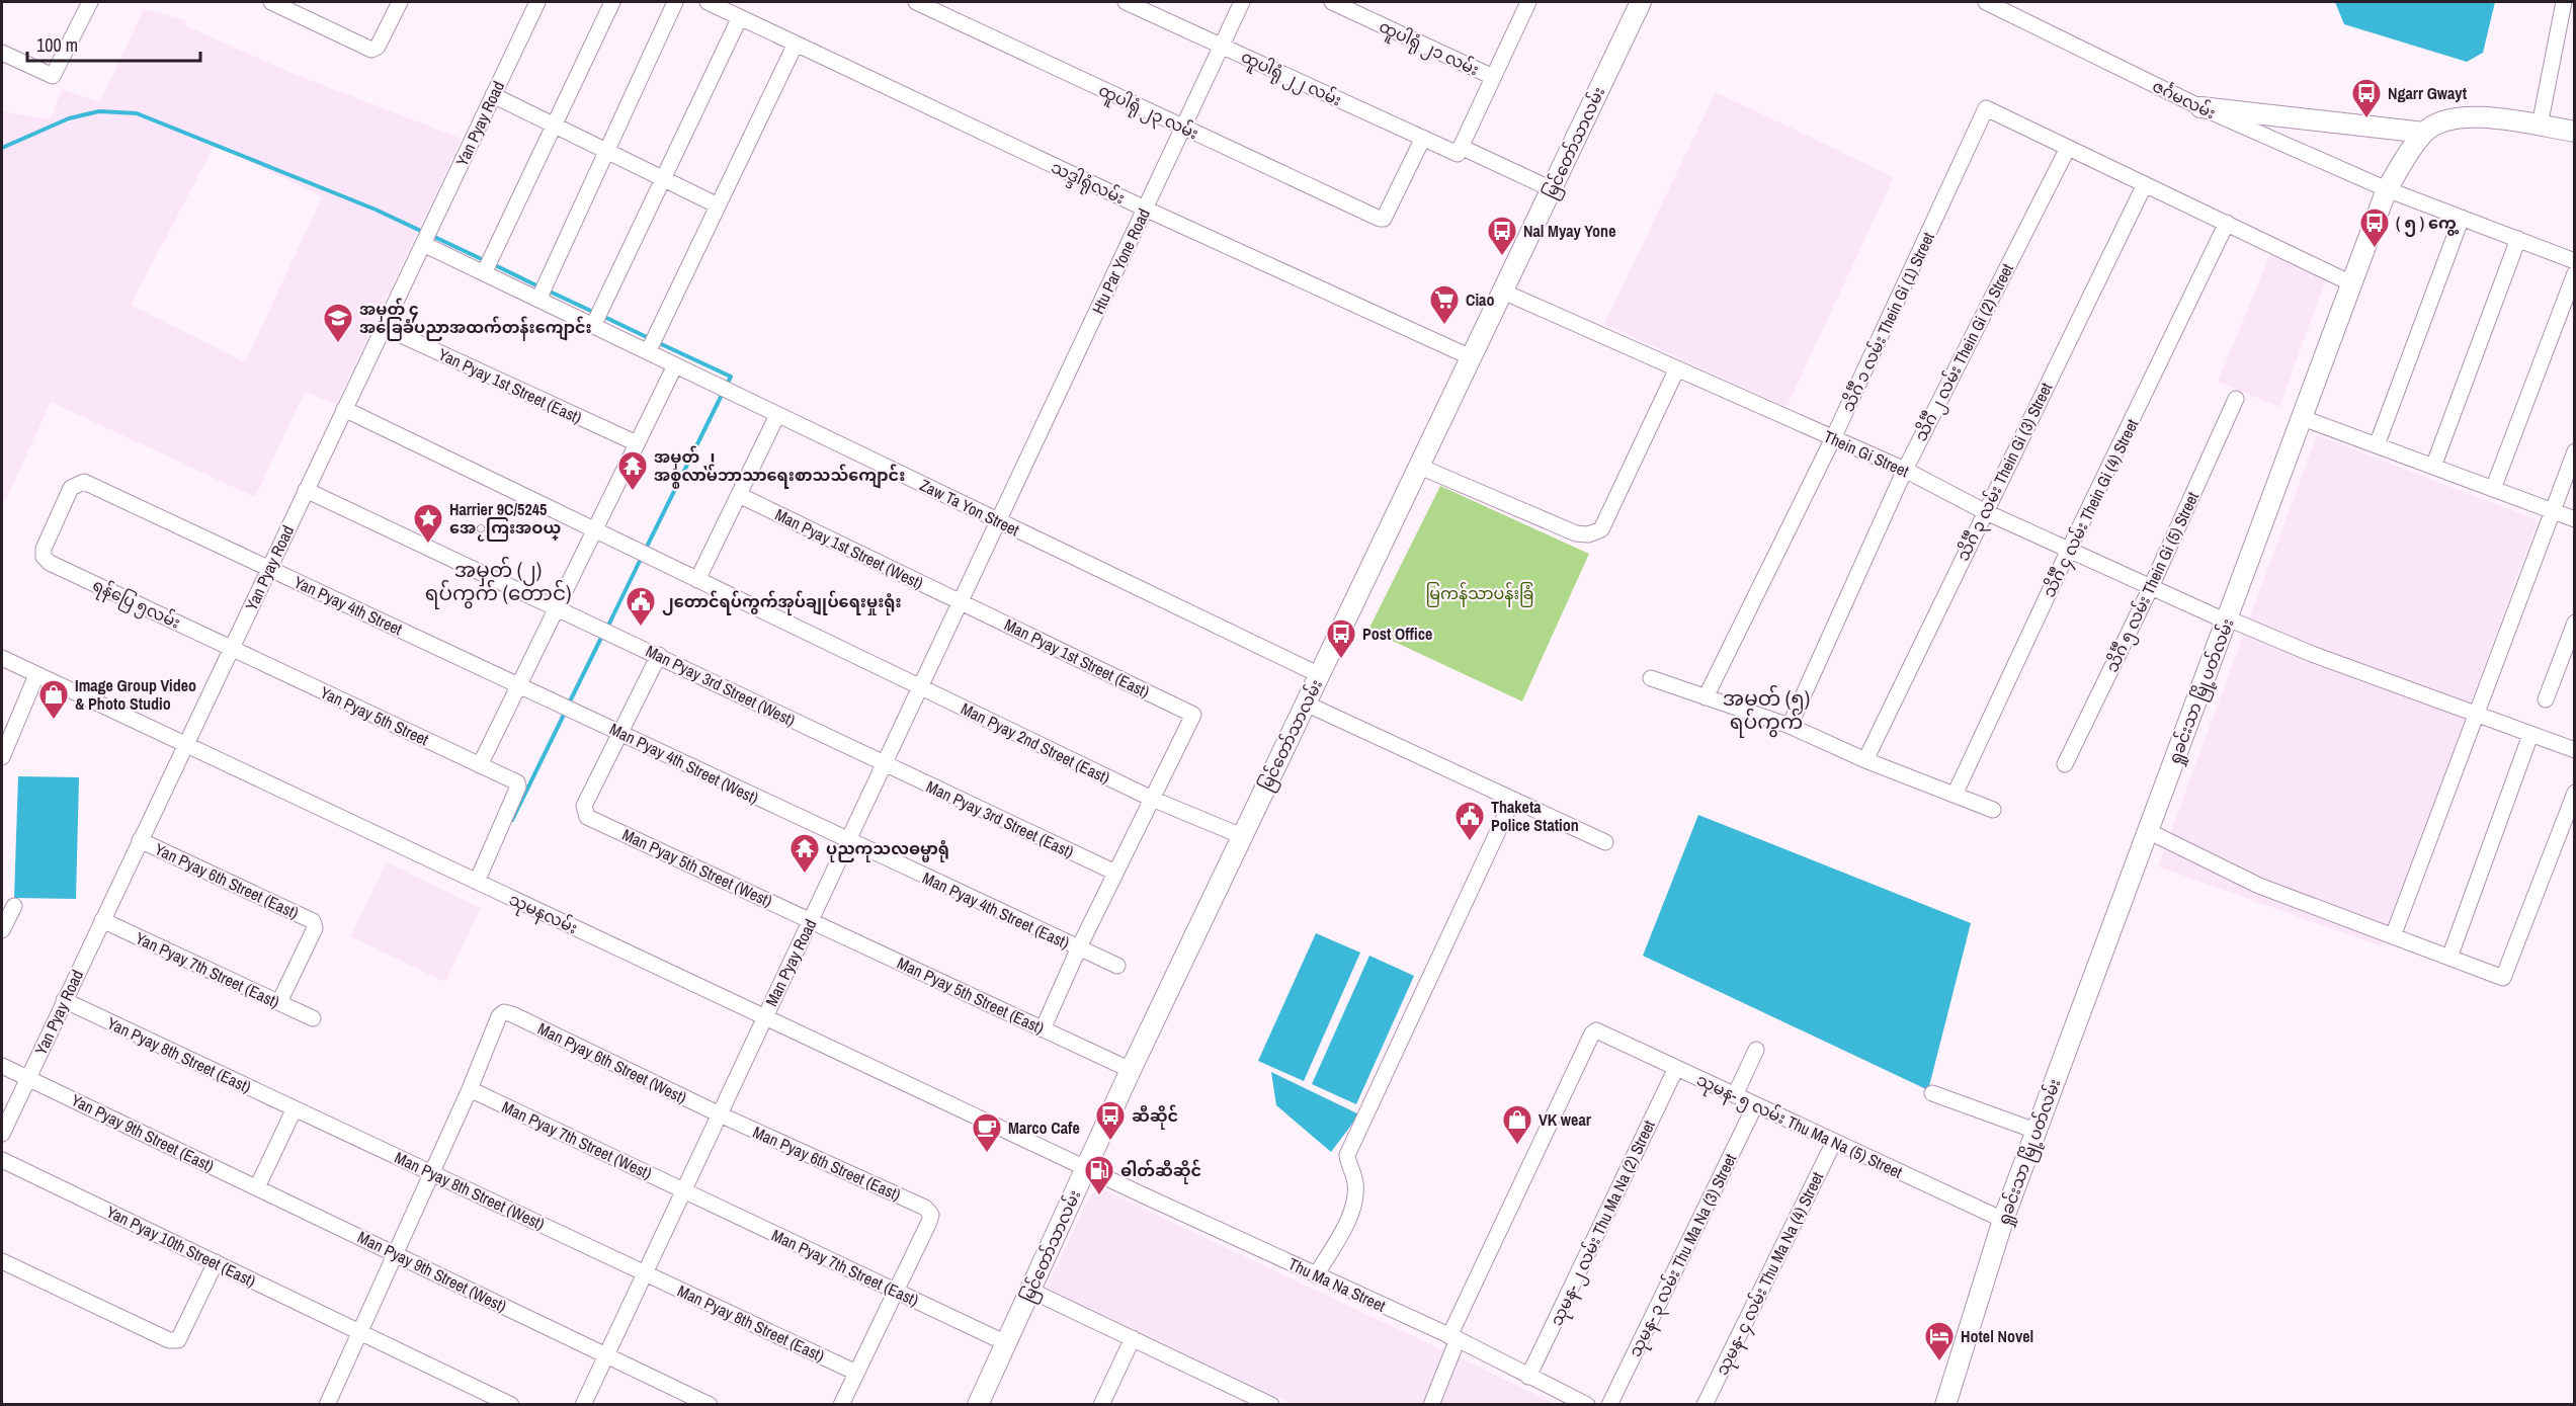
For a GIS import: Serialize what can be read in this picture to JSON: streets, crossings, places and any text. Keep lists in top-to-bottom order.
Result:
{
  "streets": {
    "main road": ["မြင်တော်သာလမ်း", "ရှုခင်းသာ မြို့ပတ်လမ်း"],
    "street": [
      "ထူပါရုံ ၂၁ လမ်း",
      "ထူပါရုံ ၂၂ လမ်း",
      "ဇင်္ဂမလမ်း",
      "ထူပါရုံ ၂၃ လမ်း",
      "Yan Pyay Road",
      "သဒ္ဒါရုံလမ်း",
      "Htu Par Yone Road",
      "သိင်္ဂီ ၁ လမ်း Thein Gi (1) Street",
      "သိင်္ဂီ ၂ လမ်း Thein Gi (2) Street",
      "Yan Pyay 1st Street (East)",
      "Thein Gi Street",
      "သိင်္ဂီ ၃ လမ်း Thein Gi (3) Street",
      "Zaw Ta Yon Street",
      "သိင်္ဂီ ၄ လမ်း Thein Gi (4) Street",
      "Man Pyay 1st Street (West)",
      "သိင်္ဂီ ၅ လမ်း Thein Gi (5) Street",
      "ရန်ပြေ ၅လမ်း",
      "Yan Pyay 4th Street",
      "Man Pyay 1st Street (East)",
      "Man Pyay 3rd Street (West)",
      "Yan Pyay 5th Street",
      "Man Pyay 2nd Street (East)",
      "Man Pyay 4th Street (West)",
      "Man Pyay 3rd Street (East)",
      "Man Pyay 5th Street (West)",
      "Yan Pyay 6th Street (East)",
      "Man Pyay 4th Street (East)",
      "သုမနလမ်း",
      "Man Pyay Road",
      "Yan Pyay 7th Street (East)",
      "Man Pyay 5th Street (East)",
      "Yan Pyay 8th Street (East)",
      "Man Pyay 6th Street (West)",
      "သုမန- ၅ လမ်း Thu Ma Na (5) Street",
      "Yan Pyay 9th Street (East)",
      "Man Pyay 7th Street (West)",
      "Man Pyay 6th Street (East)",
      "Man Pyay 8th Street (West)",
      "သုမန- ၂ လမ်း Thu Ma Na (2) Street",
      "Yan Pyay 10th Street (East)",
      "သုမန- ၃ လမ်း Thu Ma Na (3) Street",
      "Man Pyay 7th Street (East)",
      "Man Pyay 9th Street (West)",
      "သုမန- ၄ လမ်း Thu Ma Na (4) Street",
      "Thu Ma Na Street",
      "Man Pyay 8th Street (East)"
    ]
  },
  "crossings": [
    ["ထူပါရုံ ၂၂ လမ်း", "ထူပါရုံ ၂၃ လမ်း"],
    ["ထူပါရုံ ၂၂ လမ်း", "မြင်တော်သာလမ်း"],
    ["ထူပါရုံ ၂၂ လမ်း", "Htu Par Yone Road"],
    ["ဇင်္ဂမလမ်း", "ရှုခင်းသာ မြို့ပတ်လမ်း"],
    ["ထူပါရုံ ၂၃ လမ်း", "Htu Par Yone Road"],
    ["Yan Pyay Road", "Yan Pyay 1st Street (East)"],
    ["Yan Pyay Road", "Zaw Ta Yon Street"],
    ["Yan Pyay Road", "ရန်ပြေ ၅လမ်း"],
    ["Yan Pyay Road", "Yan Pyay 4th Street"],
    ["Yan Pyay Road", "Man Pyay 3rd Street (West)"],
    ["Yan Pyay Road", "Yan Pyay 5th Street"],
    ["Yan Pyay Road", "Man Pyay 2nd Street (East)"],
    ["Yan Pyay Road", "Yan Pyay 6th Street (East)"],
    ["Yan Pyay Road", "သုမနလမ်း"],
    ["Yan Pyay Road", "Yan Pyay 7th Street (East)"],
    ["Yan Pyay Road", "Yan Pyay 8th Street (East)"],
    ["Yan Pyay Road", "Yan Pyay 9th Street (East)"],
    ["မြင်တော်သာလမ်း", "သဒ္ဒါရုံလမ်း"],
    ["မြင်တော်သာလမ်း", "Thein Gi Street"],
    ["မြင်တော်သာလမ်း", "Zaw Ta Yon Street"],
    ["မြင်တော်သာလမ်း", "Man Pyay 2nd Street (East)"],
    ["မြင်တော်သာလမ်း", "သုမနလမ်း"],
    ["မြင်တော်သာလမ်း", "Man Pyay 5th Street (East)"],
    ["မြင်တော်သာလမ်း", "Man Pyay 7th Street (East)"],
    ["မြင်တော်သာလမ်း", "Thu Ma Na Street"],
    ["သဒ္ဒါရုံလမ်း", "Htu Par Yone Road"],
    ["Htu Par Yone Road", "Zaw Ta Yon Street"],
    ["Htu Par Yone Road", "Man Pyay Road"],
    ["သိင်္ဂီ ၁ လမ်း Thein Gi (1) Street", "သိင်္ဂီ ၂ လမ်း Thein Gi (2) Street"],
    ["သိင်္ဂီ ၁ လမ်း Thein Gi (1) Street", "Thein Gi Street"],
    ["သိင်္ဂီ ၂ လမ်း Thein Gi (2) Street", "Thein Gi Street"],
    ["Thein Gi Street", "သိင်္ဂီ ၃ လမ်း Thein Gi (3) Street"],
    ["Thein Gi Street", "သိင်္ဂီ ၄ လမ်း Thein Gi (4) Street"],
    ["Thein Gi Street", "သိင်္ဂီ ၅ လမ်း Thein Gi (5) Street"],
    ["Thein Gi Street", "ရှုခင်းသာ မြို့ပတ်လမ်း"],
    ["Zaw Ta Yon Street", "Man Pyay Road"],
    ["Man Pyay 1st Street (West)", "Man Pyay 1st Street (East)"],
    ["Man Pyay 1st Street (West)", "Man Pyay Road"],
    ["ရန်ပြေ ၅လမ်း", "Yan Pyay 4th Street"],
    ["ရန်ပြေ ၅လမ်း", "Yan Pyay 5th Street"],
    ["Yan Pyay 4th Street", "Man Pyay 4th Street (West)"],
    ["Man Pyay 1st Street (East)", "Man Pyay 2nd Street (East)"],
    ["Man Pyay 1st Street (East)", "Man Pyay Road"],
    ["Man Pyay 3rd Street (West)", "Man Pyay 3rd Street (East)"],
    ["Man Pyay 3rd Street (West)", "Man Pyay Road"],
    ["ရှုခင်းသာ မြို့ပတ်လမ်း", "သုမန- ၅ လမ်း Thu Ma Na (5) Street"],
    ["Yan Pyay 5th Street", "သုမနလမ်း"],
    ["Man Pyay 2nd Street (East)", "Man Pyay Road"],
    ["Man Pyay 4th Street (West)", "Man Pyay 5th Street (West)"],
    ["Man Pyay 4th Street (West)", "Man Pyay 4th Street (East)"],
    ["Man Pyay 4th Street (West)", "Man Pyay Road"],
    ["Man Pyay 3rd Street (East)", "Man Pyay Road"],
    ["Man Pyay 5th Street (West)", "Man Pyay Road"],
    ["Man Pyay 5th Street (West)", "Man Pyay 5th Street (East)"],
    ["Yan Pyay 6th Street (East)", "Yan Pyay 7th Street (East)"],
    ["Man Pyay 4th Street (East)", "Man Pyay Road"],
    ["သုမနလမ်း", "Man Pyay Road"],
    ["သုမနလမ်း", "Thu Ma Na Street"],
    ["Man Pyay Road", "Man Pyay 5th Street (East)"],
    ["Man Pyay Road", "Man Pyay 6th Street (West)"],
    ["Man Pyay Road", "Man Pyay 7th Street (West)"],
    ["Man Pyay Road", "Man Pyay 6th Street (East)"],
    ["Man Pyay Road", "Man Pyay 8th Street (West)"],
    ["Man Pyay Road", "Man Pyay 7th Street (East)"],
    ["Man Pyay Road", "Man Pyay 9th Street (West)"],
    ["Man Pyay Road", "Man Pyay 8th Street (East)"],
    ["Yan Pyay 8th Street (East)", "Man Pyay 8th Street (West)"],
    ["Man Pyay 6th Street (West)", "Man Pyay 7th Street (West)"],
    ["Man Pyay 6th Street (West)", "Man Pyay 6th Street (East)"],
    ["သုမန- ၅ လမ်း Thu Ma Na (5) Street", "သုမန- ၂ လမ်း Thu Ma Na (2) Street"],
    ["သုမန- ၅ လမ်း Thu Ma Na (5) Street", "သုမန- ၃ လမ်း Thu Ma Na (3) Street"],
    ["သုမန- ၅ လမ်း Thu Ma Na (5) Street", "သုမန- ၄ လမ်း Thu Ma Na (4) Street"],
    ["သုမန- ၅ လမ်း Thu Ma Na (5) Street", "Thu Ma Na Street"],
    ["Yan Pyay 9th Street (East)", "Man Pyay 9th Street (West)"],
    ["Man Pyay 7th Street (West)", "Man Pyay 7th Street (East)"],
    ["Man Pyay 6th Street (East)", "Man Pyay 7th Street (East)"],
    ["Man Pyay 8th Street (West)", "Man Pyay 8th Street (East)"],
    ["သုမန- ၂ လမ်း Thu Ma Na (2) Street", "Thu Ma Na Street"]
  ],
  "districts": ["အမှတ် (၂) ရပ်ကွက် (တောင်)", "အမှတ် (၅) ရပ်ကွက်"],
  "parks": ["မြကန်သာပန်းခြံ"],
  "places": {
    "bus stop": [
      "Ngarr Gwayt",
      "( ၅ ) ကွေ့",
      "Nal Myay Yone",
      "Post Office",
      "ဆီဆိုင်"
    ],
    "supermarket": ["Ciao"],
    "school or university": ["အမှတ် ၄ အခြေခံပညာအထက်တန်းကျောင်း"],
    "temple": ["အမှတ် ၂ အစ္စလာမ်ဘာသာရေးစာသသ်ကျောင်း", "ပုညကုသလဓမ္မာရုံ"],
    "place": ["Harrier 9C/5245 အေႂကြးအဝယ္"],
    "public building": ["၂တောင်ရပ်ကွက်အုပ်ချုပ်ရေးမှုးရုံး", "Thaketa Police Station"],
    "shop": ["Image Group Video & Photo Studio", "VK wear"],
    "cafe": ["Marco Cafe"],
    "fuel station": ["ဓါတ်ဆီဆိုင်"],
    "hotel": ["Hotel Novel"]
  },
  "scale_bar": "100 m"
}
